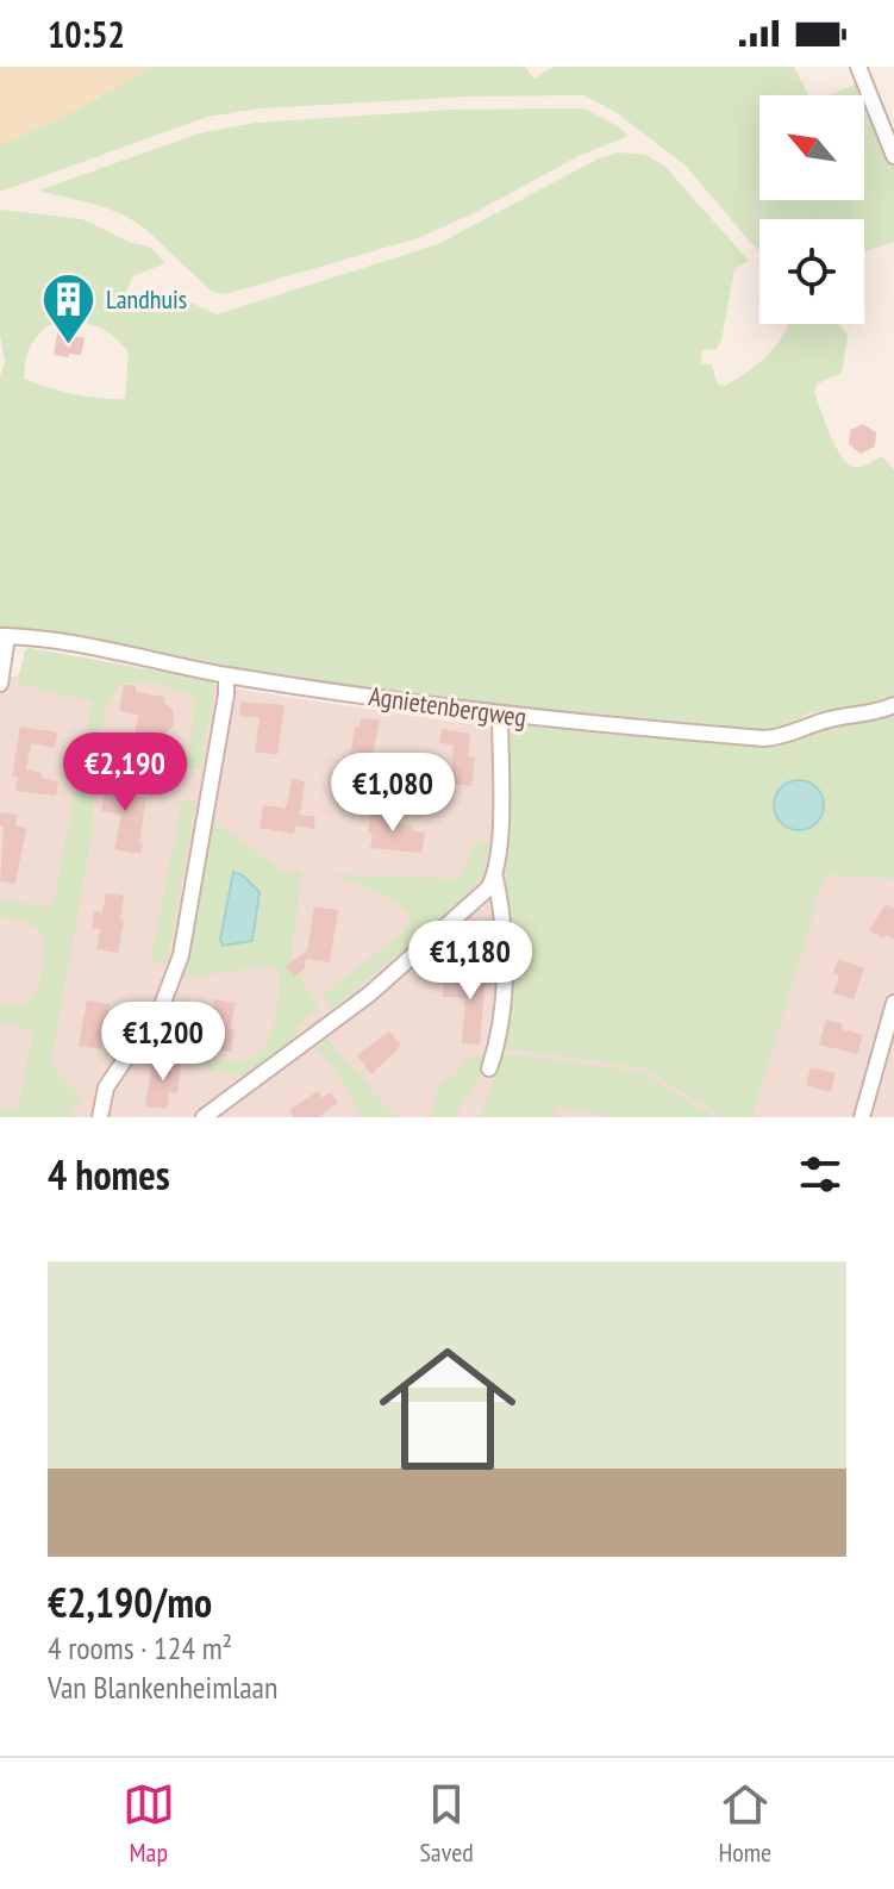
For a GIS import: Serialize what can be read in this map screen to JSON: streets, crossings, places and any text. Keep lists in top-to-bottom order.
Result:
{
  "streets": {
    "street": ["Agnietenbergweg"]
  },
  "places": {
    "building": ["Landhuis"]
  },
  "north": "top left",
  "page": {
    "status": "10:52",
    "price": [
      "€2,190",
      "€1,080",
      "€1,180",
      "€1,200"
    ],
    "heading": "4 homes",
    "list": [
      {
        "name": "€2,190/mo",
        "note": "4 rooms · 124 m² · Van Blankenheimlaan"
      }
    ],
    "tabs": ["Map", "Saved", "Home"]
  }
}
